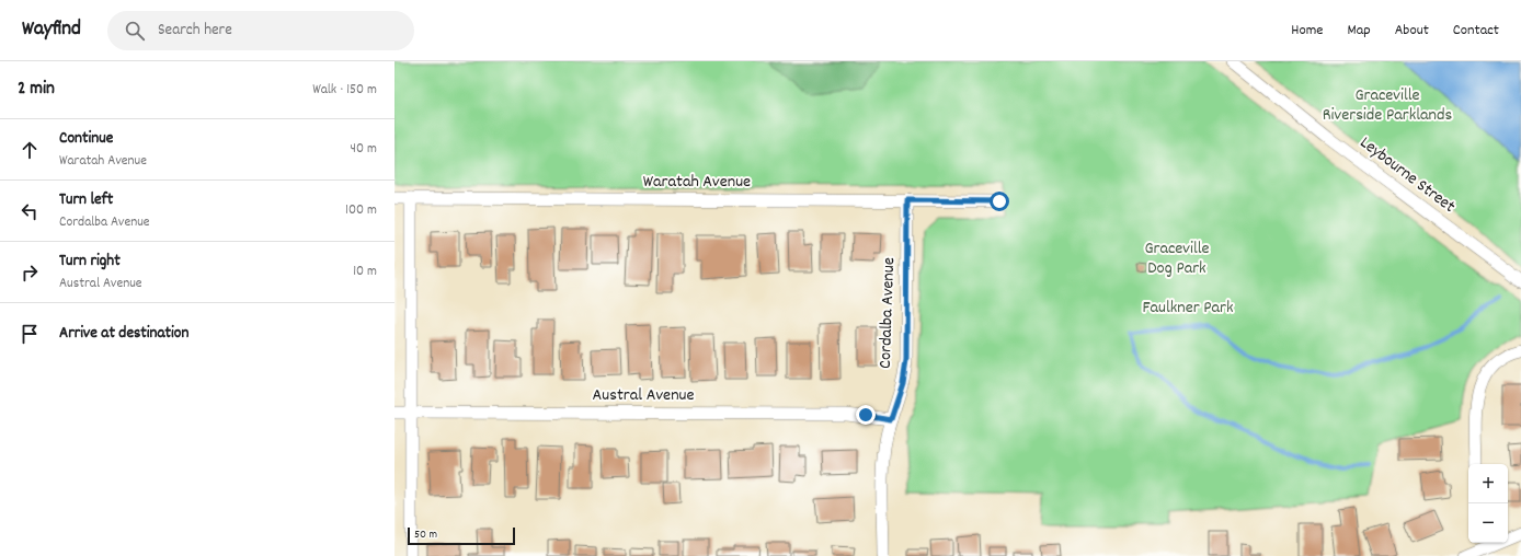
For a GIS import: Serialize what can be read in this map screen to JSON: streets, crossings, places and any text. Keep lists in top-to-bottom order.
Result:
{
  "streets": {
    "street": [
      "Leybourne Street",
      "Waratah Avenue",
      "Cordalba Avenue",
      "Austral Avenue"
    ]
  },
  "crossings": [
    ["Waratah Avenue", "Cordalba Avenue"],
    ["Cordalba Avenue", "Austral Avenue"]
  ],
  "parks": ["Graceville Riverside Parklands", "Graceville Dog Park", "Faulkner Park"],
  "scale_bar": "50 m",
  "page": {
    "header": "Wayfind",
    "search": "Search here",
    "nav": [
      "Home",
      "Map",
      "About",
      "Contact"
    ],
    "heading": ["2 min", "Walk · 150 m"],
    "list": [
      ["Continue", "Waratah Avenue", "40 m"],
      ["Turn left", "Cordalba Avenue", "100 m"],
      ["Turn right", "Austral Avenue", "10 m"],
      "Arrive at destination"
    ],
    "map_buttons": ["+", "−"],
    "scale": "50 m"
  }
}
